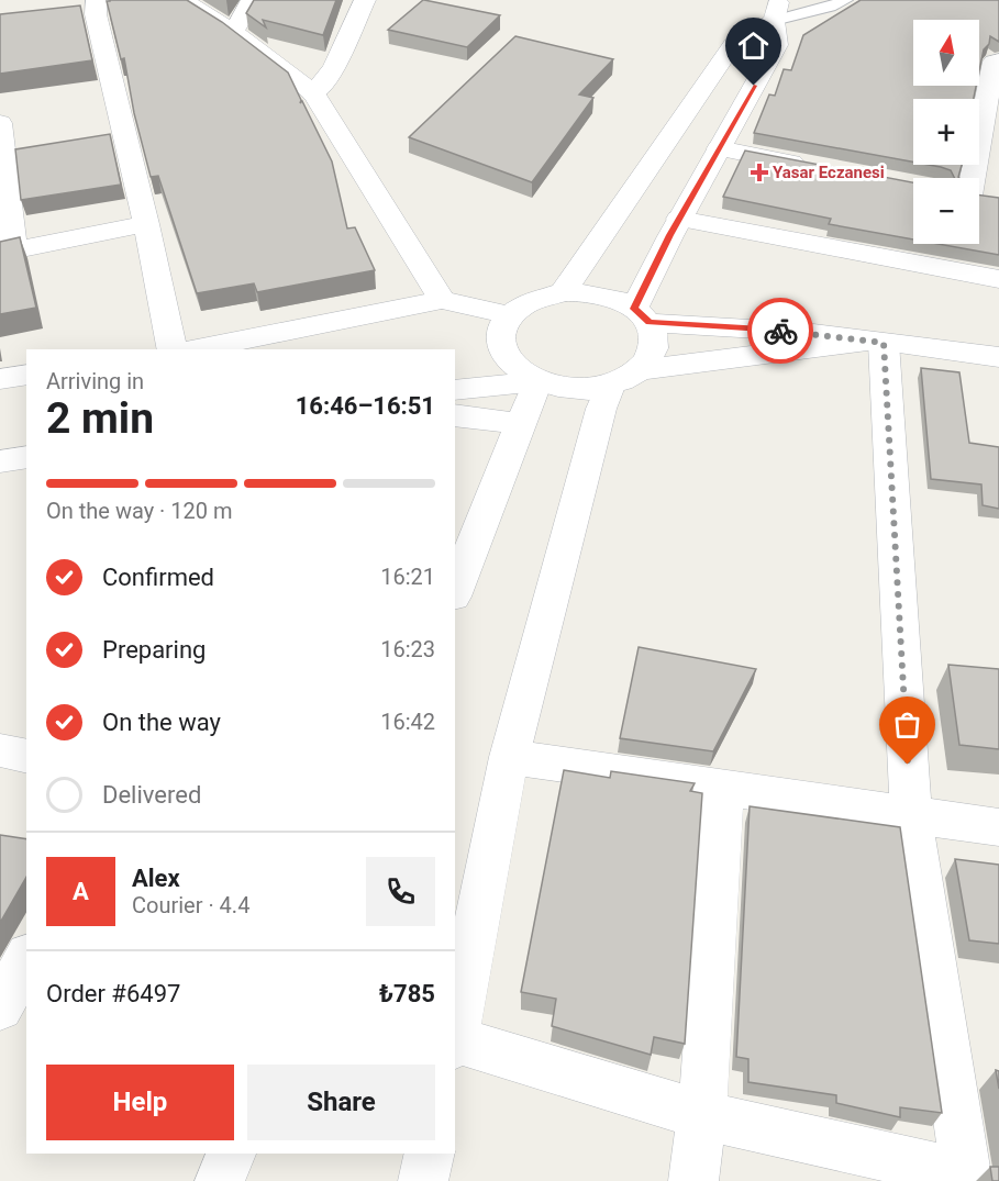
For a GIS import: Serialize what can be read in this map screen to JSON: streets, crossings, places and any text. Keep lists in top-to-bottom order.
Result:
{
  "places": {
    "health": ["Yasar Eczanesi"]
  },
  "north": "top",
  "page": {
    "map_buttons": ["+", "−"],
    "heading": ["2 min", "Arriving in", "16:46–16:51"],
    "panel": [
      "Alex",
      "Courier · 4.4",
      "Order #6497",
      "₺785"
    ],
    "bar": "On the way · 120 m",
    "list": [
      ["Confirmed", "16:21"],
      ["Preparing", "16:23"],
      ["On the way", "16:42"],
      "Delivered"
    ],
    "round": "A",
    "buttons": ["Help", "Share"]
  }
}
